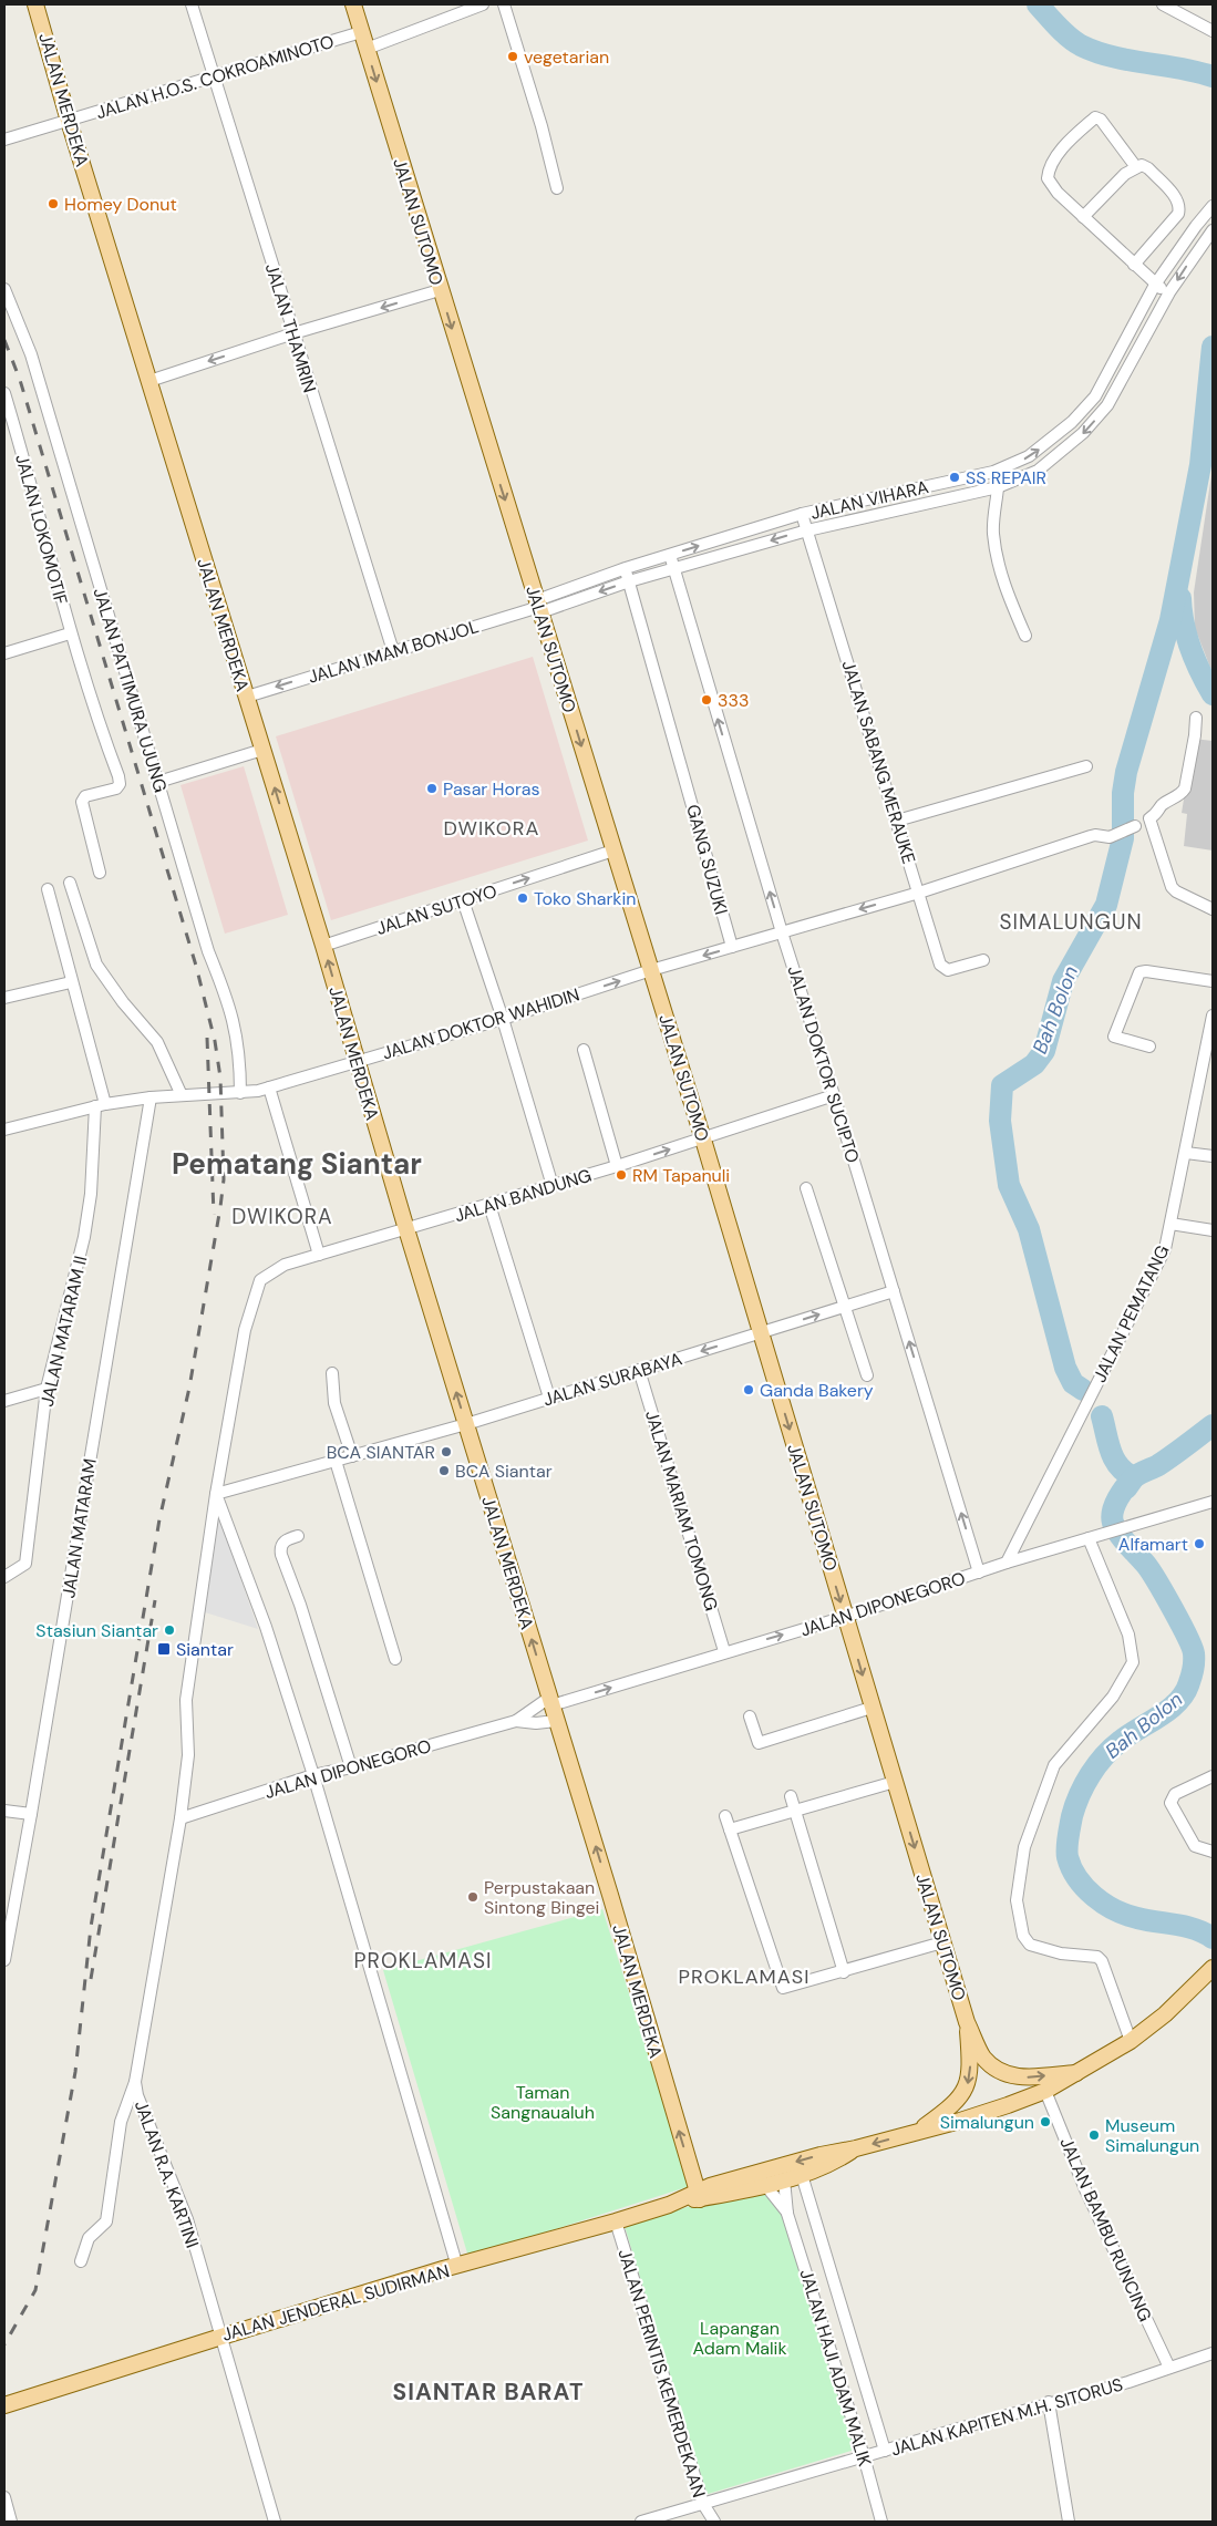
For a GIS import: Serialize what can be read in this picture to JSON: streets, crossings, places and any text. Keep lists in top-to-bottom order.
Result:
{
  "streets": {
    "main road": ["JALAN MERDEKA", "JALAN SUTOMO", "JALAN JENDERAL SUDIRMAN"],
    "street": [
      "JALAN H.O.S. COKROAMINOTO",
      "JALAN THAMRIN",
      "JALAN VIHARA",
      "JALAN LOKOMOTIF",
      "JALAN IMAM BONJOL",
      "JALAN PATTIMURA UJUNG",
      "JALAN SABANG MERAUKE",
      "GANG SUZUKI",
      "JALAN SUTOYO",
      "JALAN DOKTOR WAHIDIN",
      "JALAN DOKTOR SUCIPTO",
      "JALAN BANDUNG",
      "JALAN PEMATANG",
      "JALAN MATARAM II",
      "JALAN SURABAYA",
      "JALAN MARIAM TOMONG",
      "JALAN MATARAM",
      "JALAN DIPONEGORO",
      "JALAN R.A. KARTINI",
      "JALAN BAMBU RUNCING",
      "JALAN HAJI ADAM MALIK",
      "JALAN PERINTIS KEMERDEKAAN",
      "JALAN KAPITEN M.H. SITORUS"
    ]
  },
  "crossings": [
    ["JALAN H.O.S. COKROAMINOTO", "JALAN MERDEKA"],
    ["JALAN H.O.S. COKROAMINOTO", "JALAN SUTOMO"],
    ["JALAN H.O.S. COKROAMINOTO", "JALAN THAMRIN"],
    ["JALAN MERDEKA", "JALAN IMAM BONJOL"],
    ["JALAN MERDEKA", "JALAN SUTOYO"],
    ["JALAN MERDEKA", "JALAN DOKTOR WAHIDIN"],
    ["JALAN MERDEKA", "JALAN BANDUNG"],
    ["JALAN MERDEKA", "JALAN SURABAYA"],
    ["JALAN MERDEKA", "JALAN DIPONEGORO"],
    ["JALAN MERDEKA", "JALAN JENDERAL SUDIRMAN"],
    ["JALAN SUTOMO", "JALAN VIHARA"],
    ["JALAN SUTOMO", "JALAN IMAM BONJOL"],
    ["JALAN SUTOMO", "JALAN SUTOYO"],
    ["JALAN SUTOMO", "JALAN DOKTOR WAHIDIN"],
    ["JALAN SUTOMO", "JALAN BANDUNG"],
    ["JALAN SUTOMO", "JALAN SURABAYA"],
    ["JALAN SUTOMO", "JALAN DIPONEGORO"],
    ["JALAN SUTOMO", "JALAN JENDERAL SUDIRMAN"],
    ["JALAN THAMRIN", "JALAN IMAM BONJOL"],
    ["JALAN VIHARA", "JALAN IMAM BONJOL"],
    ["JALAN VIHARA", "JALAN SABANG MERAUKE"],
    ["JALAN VIHARA", "GANG SUZUKI"],
    ["JALAN VIHARA", "JALAN DOKTOR SUCIPTO"],
    ["JALAN PATTIMURA UJUNG", "JALAN DOKTOR WAHIDIN"],
    ["JALAN SABANG MERAUKE", "JALAN DOKTOR WAHIDIN"],
    ["GANG SUZUKI", "JALAN DOKTOR WAHIDIN"],
    ["JALAN DOKTOR WAHIDIN", "JALAN DOKTOR SUCIPTO"],
    ["JALAN DOKTOR WAHIDIN", "JALAN MATARAM II"],
    ["JALAN DOKTOR WAHIDIN", "JALAN MATARAM"],
    ["JALAN DOKTOR SUCIPTO", "JALAN BANDUNG"],
    ["JALAN DOKTOR SUCIPTO", "JALAN SURABAYA"],
    ["JALAN DOKTOR SUCIPTO", "JALAN DIPONEGORO"],
    ["JALAN BANDUNG", "JALAN SURABAYA"],
    ["JALAN BANDUNG", "JALAN R.A. KARTINI"],
    ["JALAN PEMATANG", "JALAN DIPONEGORO"],
    ["JALAN SURABAYA", "JALAN MARIAM TOMONG"],
    ["JALAN SURABAYA", "JALAN R.A. KARTINI"],
    ["JALAN MARIAM TOMONG", "JALAN DIPONEGORO"],
    ["JALAN DIPONEGORO", "JALAN R.A. KARTINI"],
    ["JALAN R.A. KARTINI", "JALAN JENDERAL SUDIRMAN"],
    ["JALAN BAMBU RUNCING", "JALAN JENDERAL SUDIRMAN"],
    ["JALAN BAMBU RUNCING", "JALAN KAPITEN M.H. SITORUS"],
    ["JALAN JENDERAL SUDIRMAN", "JALAN PERINTIS KEMERDEKAAN"],
    ["JALAN HAJI ADAM MALIK", "JALAN KAPITEN M.H. SITORUS"],
    ["JALAN PERINTIS KEMERDEKAAN", "JALAN KAPITEN M.H. SITORUS"]
  ],
  "one_way": [
    "JALAN MERDEKA",
    "JALAN SUTOMO",
    "JALAN IMAM BONJOL",
    "JALAN SUTOYO",
    "JALAN DOKTOR SUCIPTO"
  ],
  "districts": [
    "DWIKORA",
    "SIMALUNGUN",
    "Pematang Siantar",
    "DWIKORA",
    "PROKLAMASI",
    "PROKLAMASI",
    "SIANTAR BARAT"
  ],
  "water": ["Bah Bolon"],
  "parks": ["Taman Sangnaualuh", "Lapangan Adam Malik"],
  "places": {
    "other": [
      "vegetarian",
      "Homey Donut",
      "SS REPAIR",
      "333",
      "Pasar Horas",
      "Toko Sharkin",
      "RM Tapanuli",
      "Ganda Bakery",
      "BCA SIANTAR",
      "BCA Siantar",
      "Alfamart",
      "Stasiun Siantar",
      "Perpustakaan Sintong Bingei",
      "Simalungun",
      "Museum Simalungun"
    ],
    "transit": ["Siantar"]
  }
}
